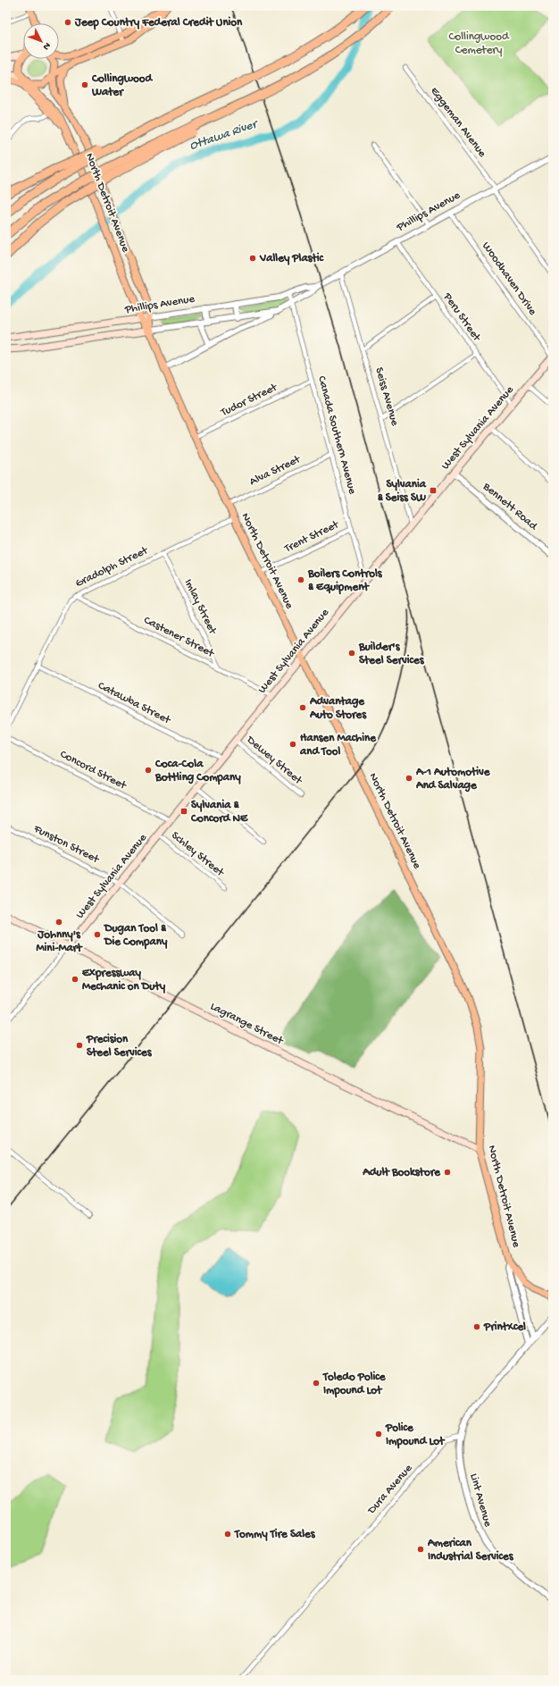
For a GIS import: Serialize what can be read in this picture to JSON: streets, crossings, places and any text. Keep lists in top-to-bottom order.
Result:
{
  "streets": {
    "main road": [
      "North Detroit Avenue",
      "Phillips Avenue",
      "West Sylvania Avenue",
      "Lagrange Street"
    ],
    "street": [
      "Eggeman Avenue",
      "Woodhaven Drive",
      "Peru Street",
      "Seiss Avenue",
      "Tudor Street",
      "Canada Southern Avenue",
      "Alva Street",
      "Bennett Road",
      "Trent Street",
      "Gradolph Street",
      "Imlay Street",
      "Castener Street",
      "Catawba Street",
      "Dewey Street",
      "Concord Street",
      "Funston Street",
      "Schley Street",
      "Dura Avenue",
      "Lint Avenue"
    ]
  },
  "crossings": [
    ["Eggeman Avenue", "Phillips Avenue"],
    ["North Detroit Avenue", "Phillips Avenue"],
    ["North Detroit Avenue", "Tudor Street"],
    ["North Detroit Avenue", "West Sylvania Avenue"],
    ["North Detroit Avenue", "Alva Street"],
    ["North Detroit Avenue", "Trent Street"],
    ["North Detroit Avenue", "Gradolph Street"],
    ["North Detroit Avenue", "Lagrange Street"],
    ["Phillips Avenue", "Woodhaven Drive"],
    ["Phillips Avenue", "Peru Street"],
    ["Phillips Avenue", "Seiss Avenue"],
    ["Phillips Avenue", "Canada Southern Avenue"],
    ["Woodhaven Drive", "West Sylvania Avenue"],
    ["Peru Street", "West Sylvania Avenue"],
    ["Seiss Avenue", "West Sylvania Avenue"],
    ["Tudor Street", "Canada Southern Avenue"],
    ["West Sylvania Avenue", "Canada Southern Avenue"],
    ["West Sylvania Avenue", "Bennett Road"],
    ["West Sylvania Avenue", "Castener Street"],
    ["West Sylvania Avenue", "Catawba Street"],
    ["West Sylvania Avenue", "Dewey Street"],
    ["West Sylvania Avenue", "Concord Street"],
    ["West Sylvania Avenue", "Funston Street"],
    ["West Sylvania Avenue", "Schley Street"],
    ["West Sylvania Avenue", "Lagrange Street"],
    ["Canada Southern Avenue", "Alva Street"],
    ["Canada Southern Avenue", "Trent Street"],
    ["Gradolph Street", "Imlay Street"],
    ["Gradolph Street", "Castener Street"],
    ["Gradolph Street", "Catawba Street"],
    ["Imlay Street", "Castener Street"],
    ["Dura Avenue", "Lint Avenue"]
  ],
  "water": ["Ottawa River"],
  "parks": ["Collingwood Cemetery"],
  "places": {
    "other": [
      "Jeep Country Federal Credit Union",
      "Collingwood Water",
      "Valley Plastic",
      "Boilers Controls & Equipment",
      "Builder's Steel Services",
      "Advantage Auto Stores",
      "Hansen Machine and Tool",
      "Coca-Cola Bottling Company",
      "A-1 Automotive And Salvage",
      "Johnny's Mini-Mart",
      "Dugan Tool & Die Company",
      "Expressway Mechanic on Duty",
      "Precision Steel Services",
      "Adult Bookstore",
      "PrintXcel",
      "Toledo Police Impound Lot",
      "Police Impound Lot",
      "Tommy Tire Sales",
      "American Industrial Services"
    ],
    "transit": ["Sylvania & Seiss SW", "Sylvania & Concord NE"]
  },
  "north": "bottom right"
}
